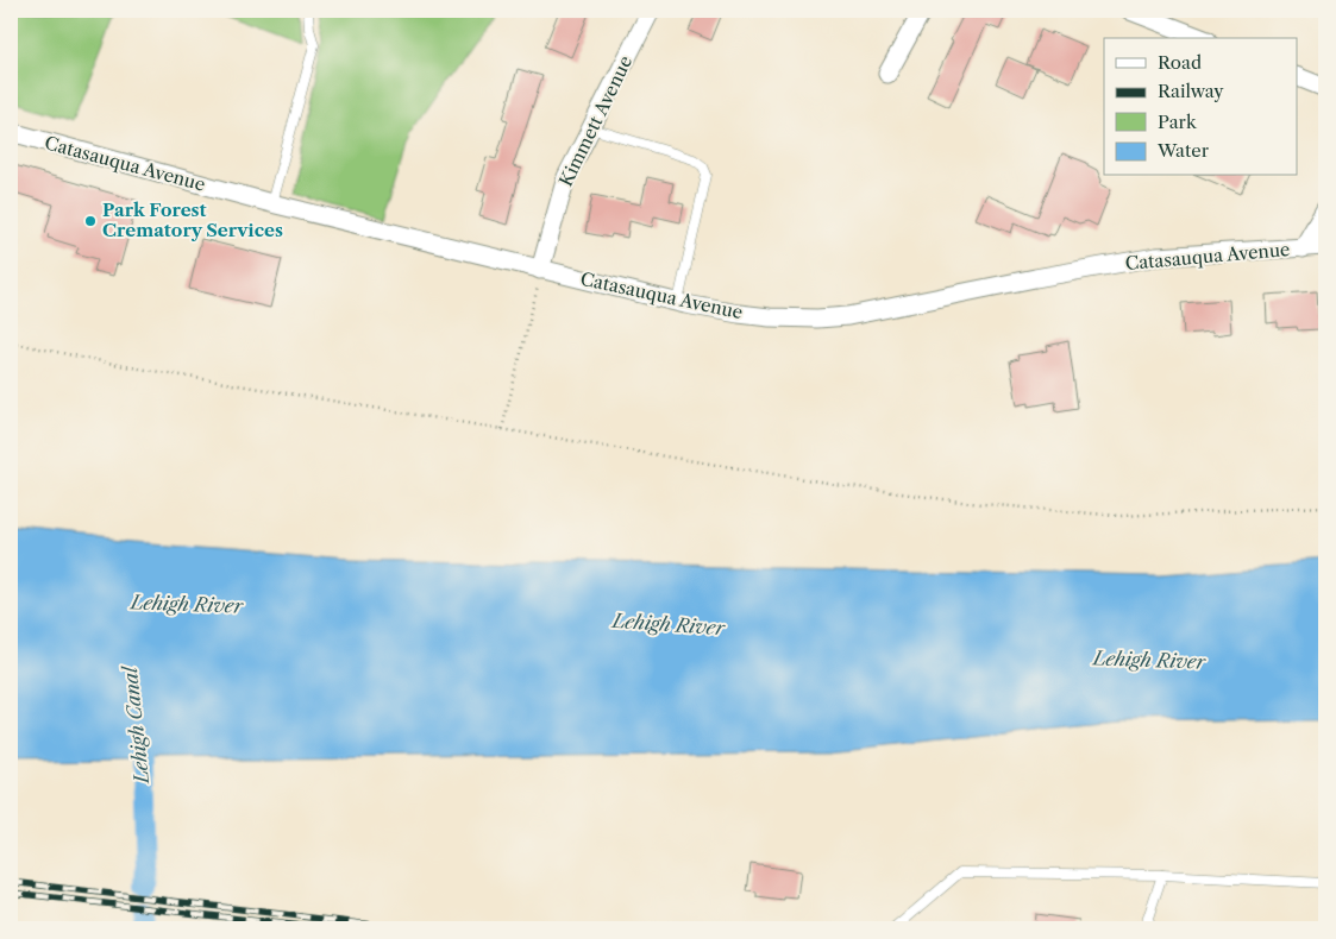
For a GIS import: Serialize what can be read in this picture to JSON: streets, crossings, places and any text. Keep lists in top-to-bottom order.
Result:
{
  "streets": {
    "street": ["Kimmett Avenue", "Catasauqua Avenue"]
  },
  "crossings": [
    ["Kimmett Avenue", "Catasauqua Avenue"]
  ],
  "water": ["Lehigh River", "Lehigh Canal"],
  "places": ["Park Forest Crematory Services"],
  "legend": [
    "Road",
    "Railway",
    "Park",
    "Water"
  ]
}
